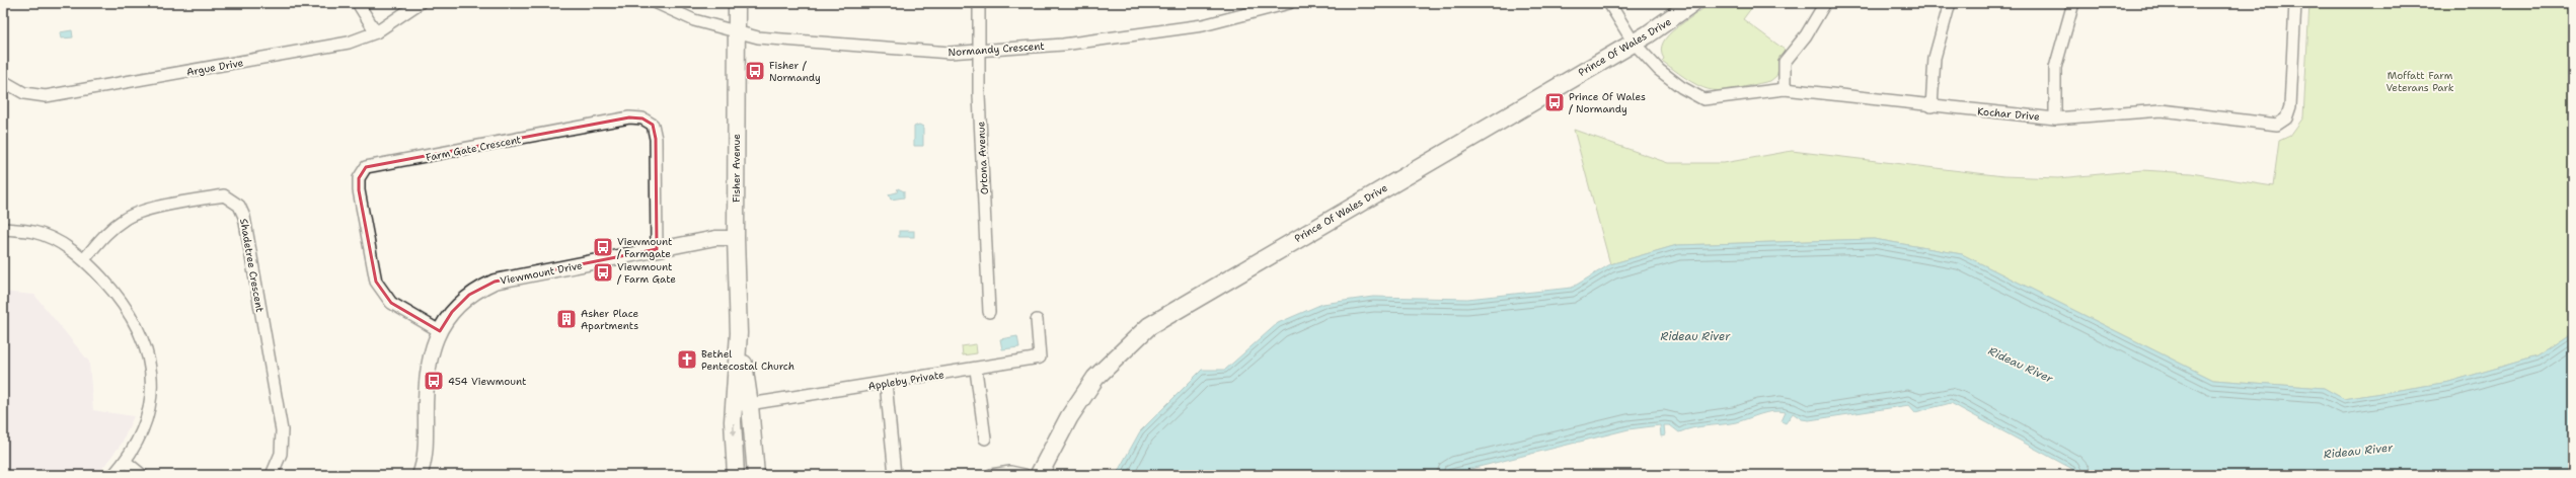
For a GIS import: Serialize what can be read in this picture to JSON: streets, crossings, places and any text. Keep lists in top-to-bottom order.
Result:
{
  "streets": {
    "main road": ["Prince Of Wales Drive", "Fisher Avenue"],
    "street": [
      "Normandy Crescent",
      "Argue Drive",
      "Kochar Drive",
      "Farm Gate Crescent",
      "Ortona Avenue",
      "Shadetree Crescent",
      "Viewmount Drive",
      "Appleby Private"
    ]
  },
  "crossings": [
    ["Prince Of Wales Drive", "Kochar Drive"],
    ["Normandy Crescent", "Ortona Avenue"],
    ["Normandy Crescent", "Fisher Avenue"],
    ["Farm Gate Crescent", "Viewmount Drive"],
    ["Fisher Avenue", "Viewmount Drive"],
    ["Fisher Avenue", "Appleby Private"]
  ],
  "water": ["Rideau River"],
  "parks": ["Moffatt Farm Veterans Park"],
  "places": {
    "bus stop": [
      "Fisher / Normandy",
      "Prince Of Wales / Normandy",
      "Viewmount / Farmgate",
      "Viewmount / Farm Gate",
      "454 Viewmount"
    ],
    "building": ["Asher Place Apartments"],
    "church": ["Bethel Pentecostal Church"]
  }
}
